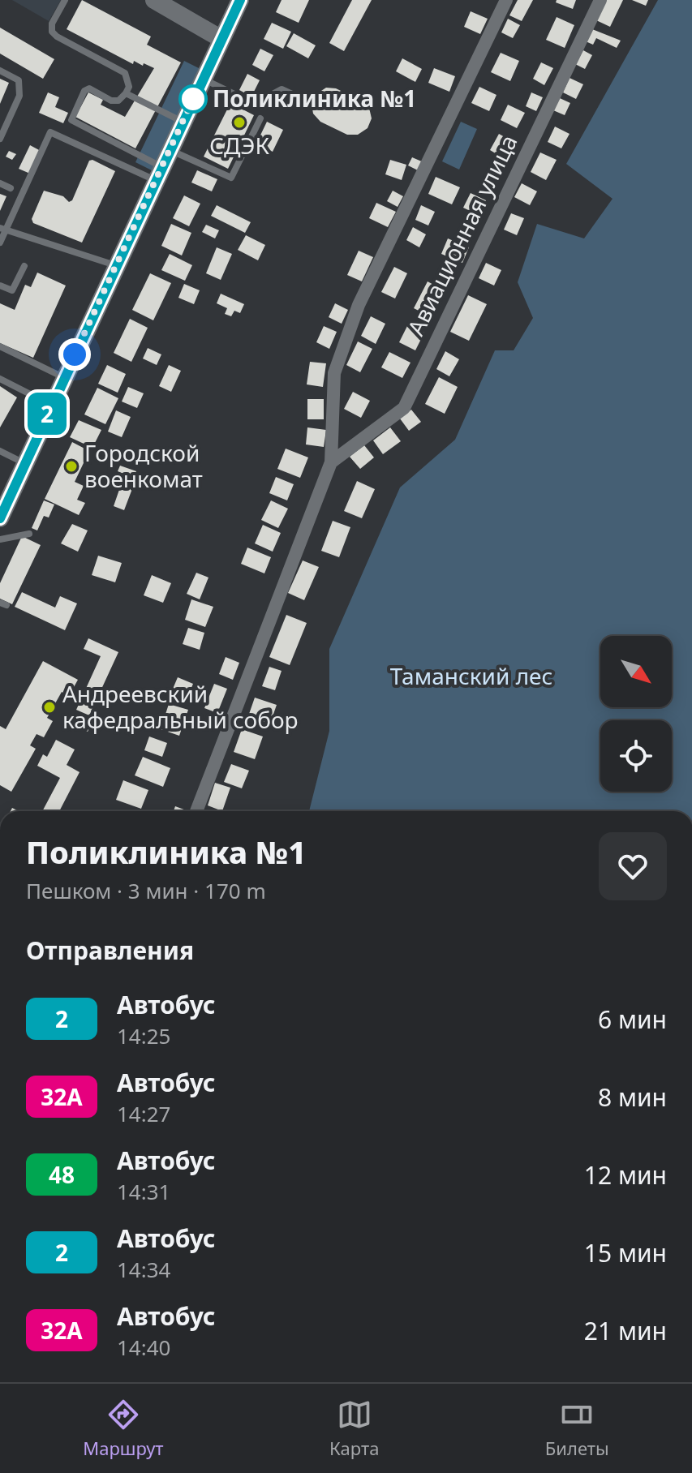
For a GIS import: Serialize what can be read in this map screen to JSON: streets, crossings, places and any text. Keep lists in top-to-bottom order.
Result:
{
  "streets": {
    "street": ["Авиационная улица"]
  },
  "parks": ["Таманский лес"],
  "places": [
    "Поликлиника №1",
    "СДЭК",
    "Городской военкомат",
    "Андреевский кафедральный собор"
  ],
  "lines": ["bus line 2"],
  "north": "bottom right",
  "page": {
    "on_map": "2",
    "heading": [
      ["Поликлиника №1", "Пешком · 3 мин · 170 m"],
      "Отправления"
    ],
    "list": [
      {
        "mark": "2",
        "name": "Автобус",
        "note": "14:25",
        "value": "6 мин"
      },
      {
        "mark": "32A",
        "name": "Автобус",
        "note": "14:27",
        "value": "8 мин"
      },
      {
        "mark": "48",
        "name": "Автобус",
        "note": "14:31",
        "value": "12 мин"
      },
      {
        "mark": "2",
        "name": "Автобус",
        "note": "14:34",
        "value": "15 мин"
      },
      {
        "mark": "32A",
        "name": "Автобус",
        "note": "14:40",
        "value": "21 мин"
      }
    ],
    "tabs": ["Маршрут", "Карта", "Билеты"]
  }
}
